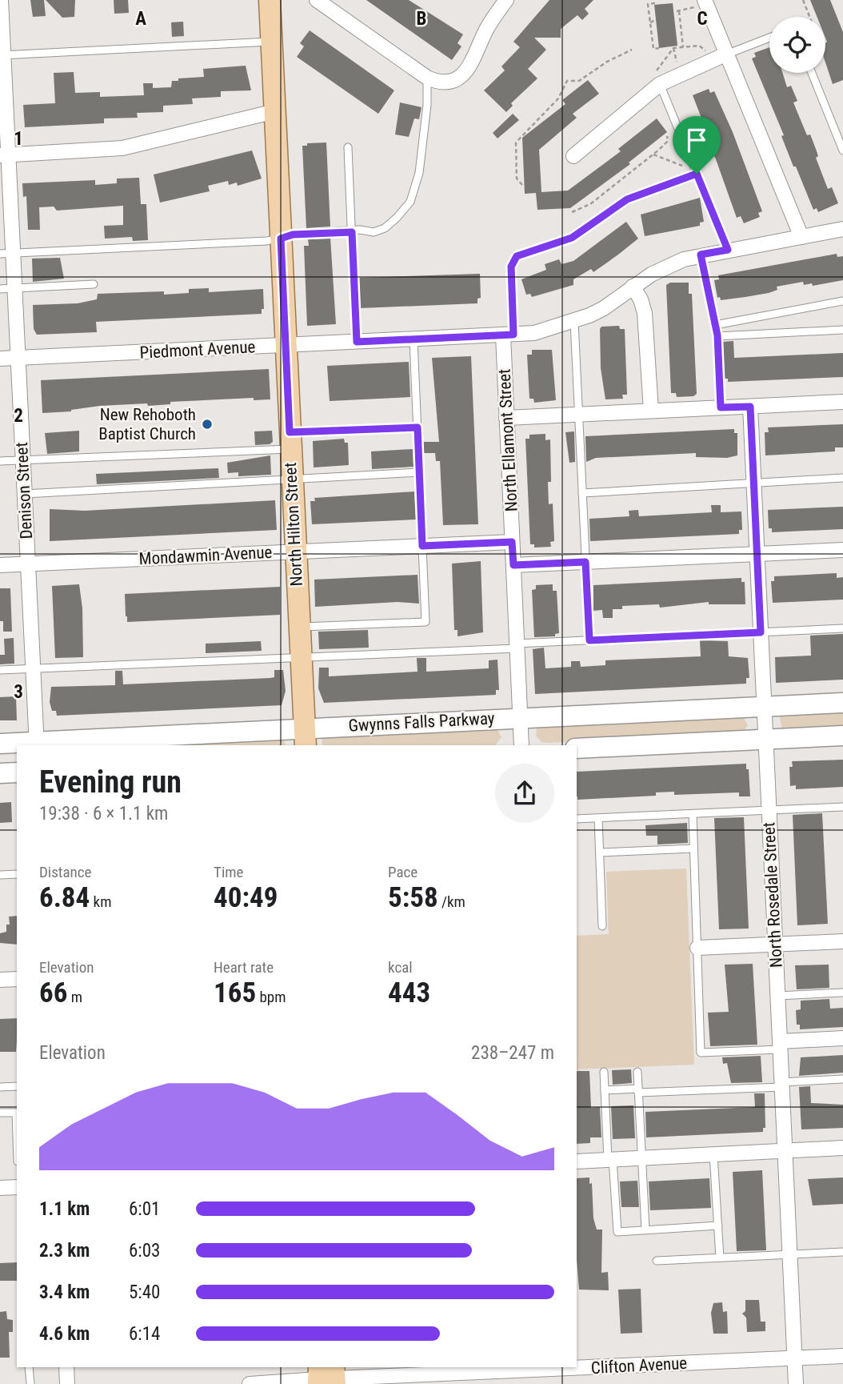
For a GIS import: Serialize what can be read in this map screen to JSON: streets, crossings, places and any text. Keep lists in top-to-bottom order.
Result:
{
  "streets": {
    "main road": ["North Hilton Street", "Gwynns Falls Parkway"],
    "street": [
      "Piedmont Avenue",
      "North Ellamont Street",
      "Denison Street",
      "Mondawmin Avenue",
      "North Rosedale Street",
      "Clifton Avenue"
    ]
  },
  "crossings": [
    ["Piedmont Avenue", "North Ellamont Street"],
    ["Piedmont Avenue", "Denison Street"],
    ["Piedmont Avenue", "North Hilton Street"],
    ["North Ellamont Street", "Mondawmin Avenue"],
    ["North Ellamont Street", "Gwynns Falls Parkway"],
    ["Denison Street", "Mondawmin Avenue"],
    ["Denison Street", "Gwynns Falls Parkway"],
    ["North Hilton Street", "Mondawmin Avenue"],
    ["North Hilton Street", "Gwynns Falls Parkway"],
    ["Gwynns Falls Parkway", "North Rosedale Street"],
    ["North Rosedale Street", "Clifton Avenue"]
  ],
  "places": ["New Rehoboth Baptist Church"],
  "page": {
    "heading": ["Evening run", "19:38 · 6 × 1.1 km"],
    "stats": [
      ["Distance", "6.84 km"],
      ["Time", "40:49"],
      ["Pace", "5:58 /km"],
      ["Elevation", "66 m"],
      ["Heart rate", "165 bpm"],
      ["kcal", "443"]
    ],
    "chart": ["Elevation", "238–247 m"],
    "list": [
      {
        "name": "1.1 km",
        "note": "6:01"
      },
      {
        "name": "2.3 km",
        "note": "6:03"
      },
      {
        "name": "3.4 km",
        "note": "5:40"
      },
      {
        "name": "4.6 km",
        "note": "6:14"
      }
    ]
  },
  "grid": {
    "columns": ["A", "B", "C"],
    "rows": ["1", "2", "3"]
  }
}
